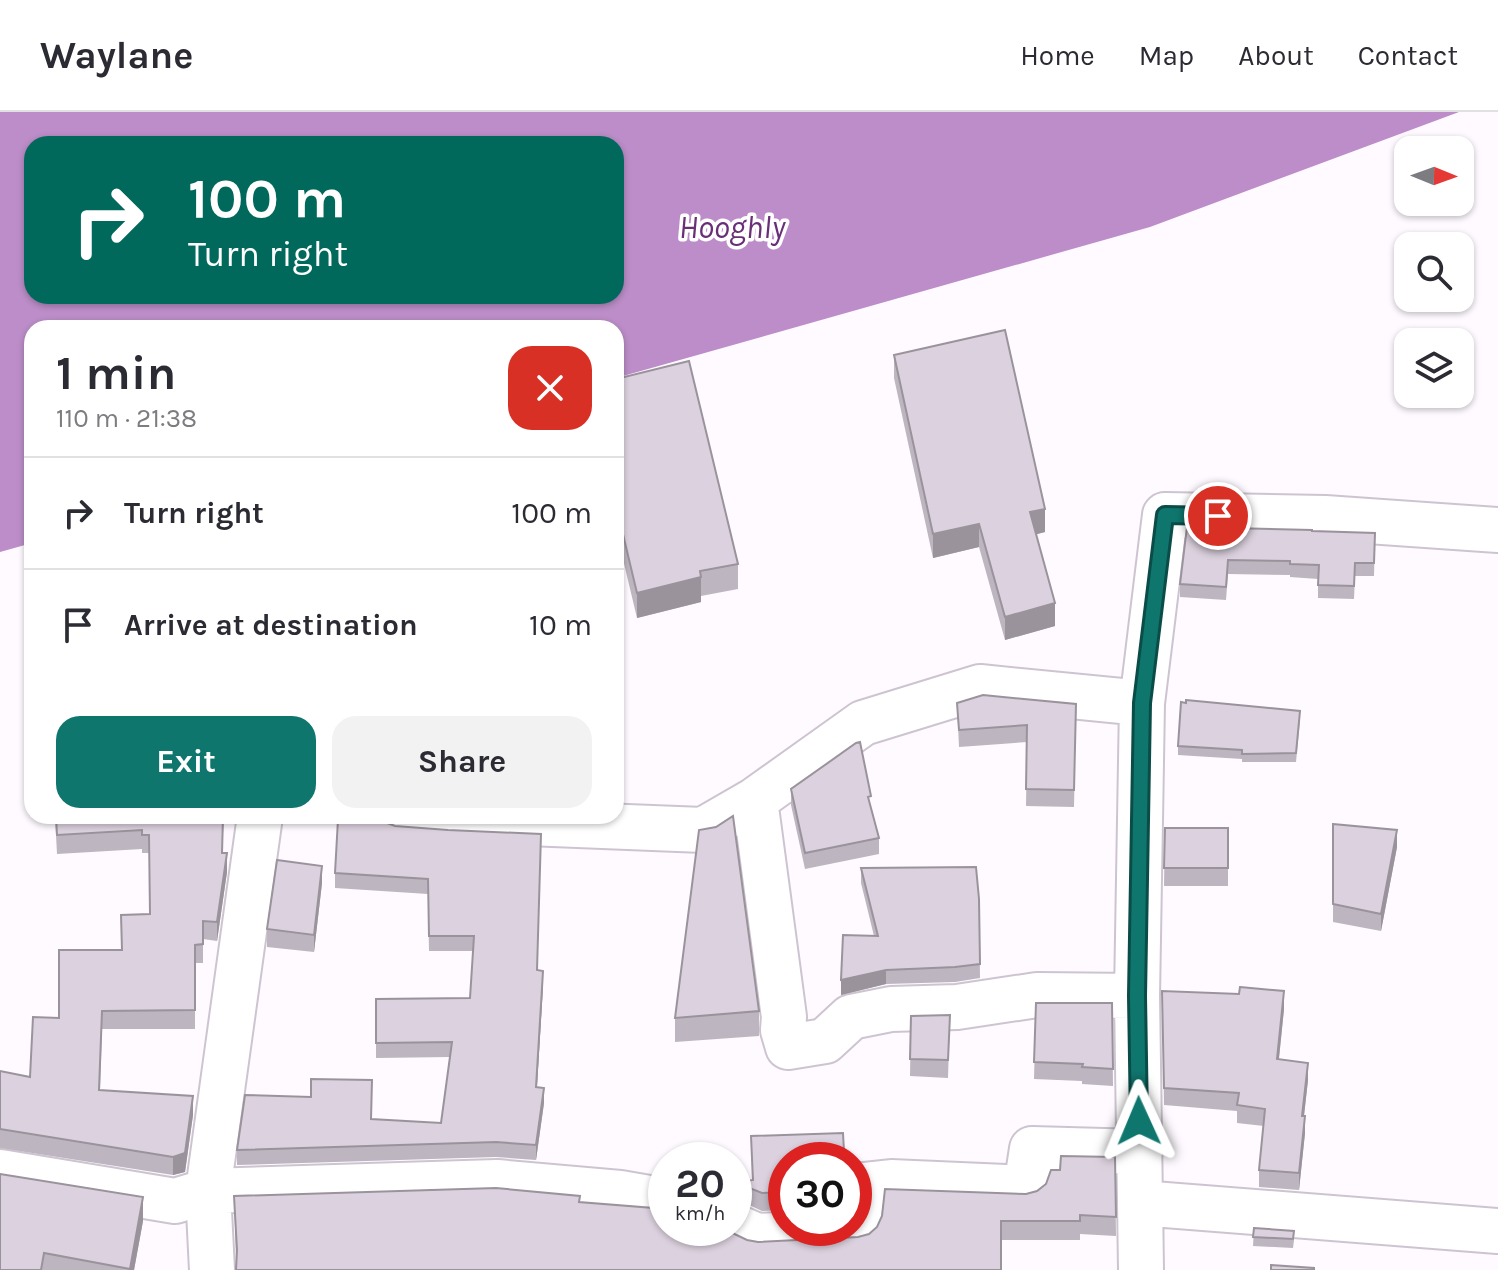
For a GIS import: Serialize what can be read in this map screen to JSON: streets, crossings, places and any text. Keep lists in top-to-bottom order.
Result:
{
  "water": ["Hooghly"],
  "north": "right",
  "page": {
    "header": "Waylane",
    "nav": [
      "Home",
      "Map",
      "About",
      "Contact"
    ],
    "turn": ["100 m", "Turn right"],
    "heading": ["1 min", "110 m · 21:38"],
    "list": [
      {
        "name": "Turn right",
        "value": "100 m"
      },
      {
        "name": "Arrive at destination",
        "value": "10 m"
      }
    ],
    "buttons": ["Exit", "Share"],
    "speed": "20 km/h",
    "limit": "30"
  }
}
